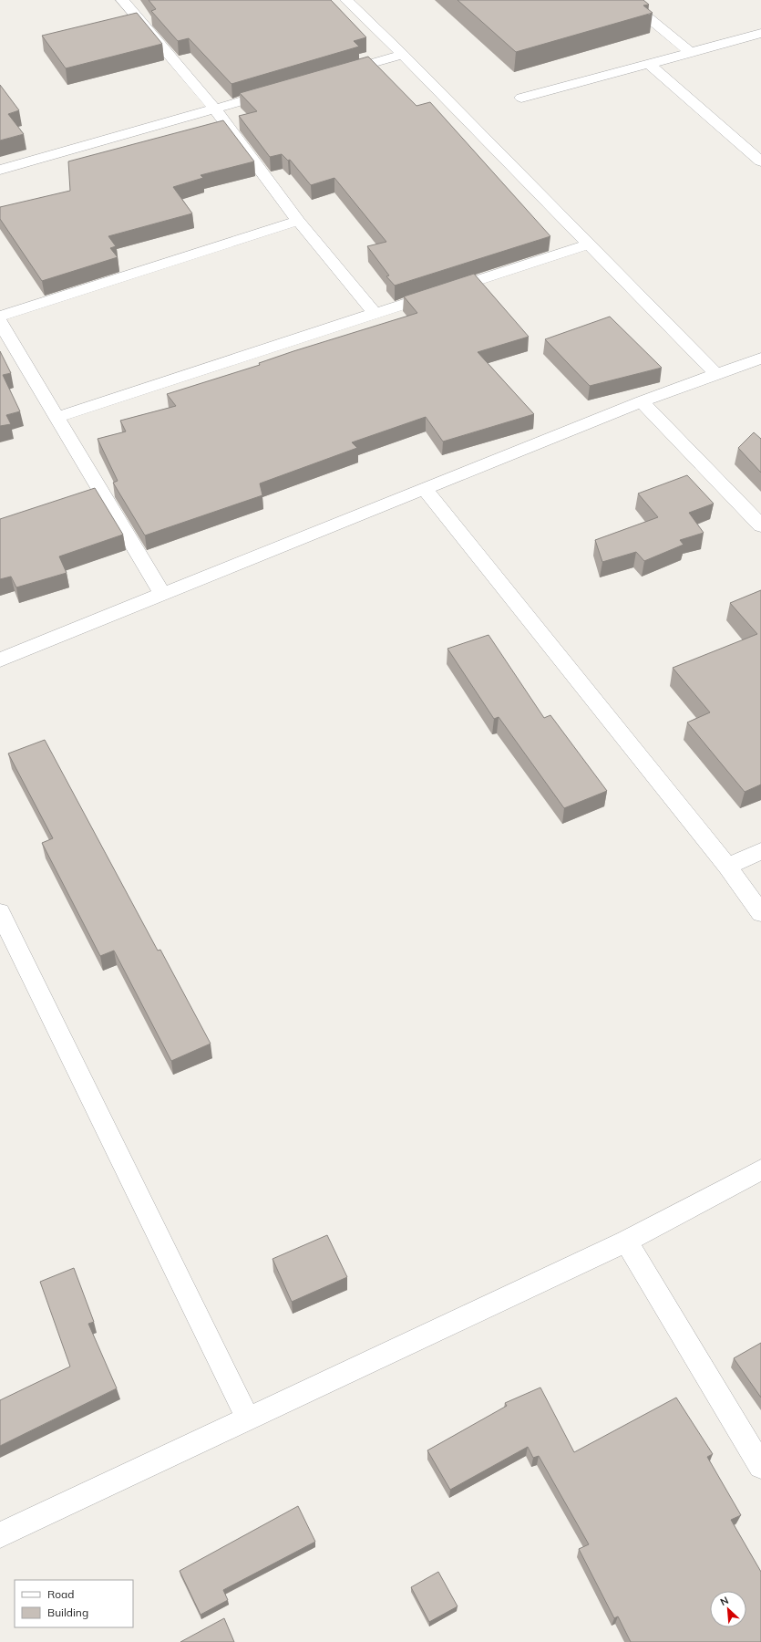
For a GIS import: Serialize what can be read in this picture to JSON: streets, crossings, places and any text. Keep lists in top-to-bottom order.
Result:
{
  "legend": ["Road", "Building"],
  "north": "top left"
}
